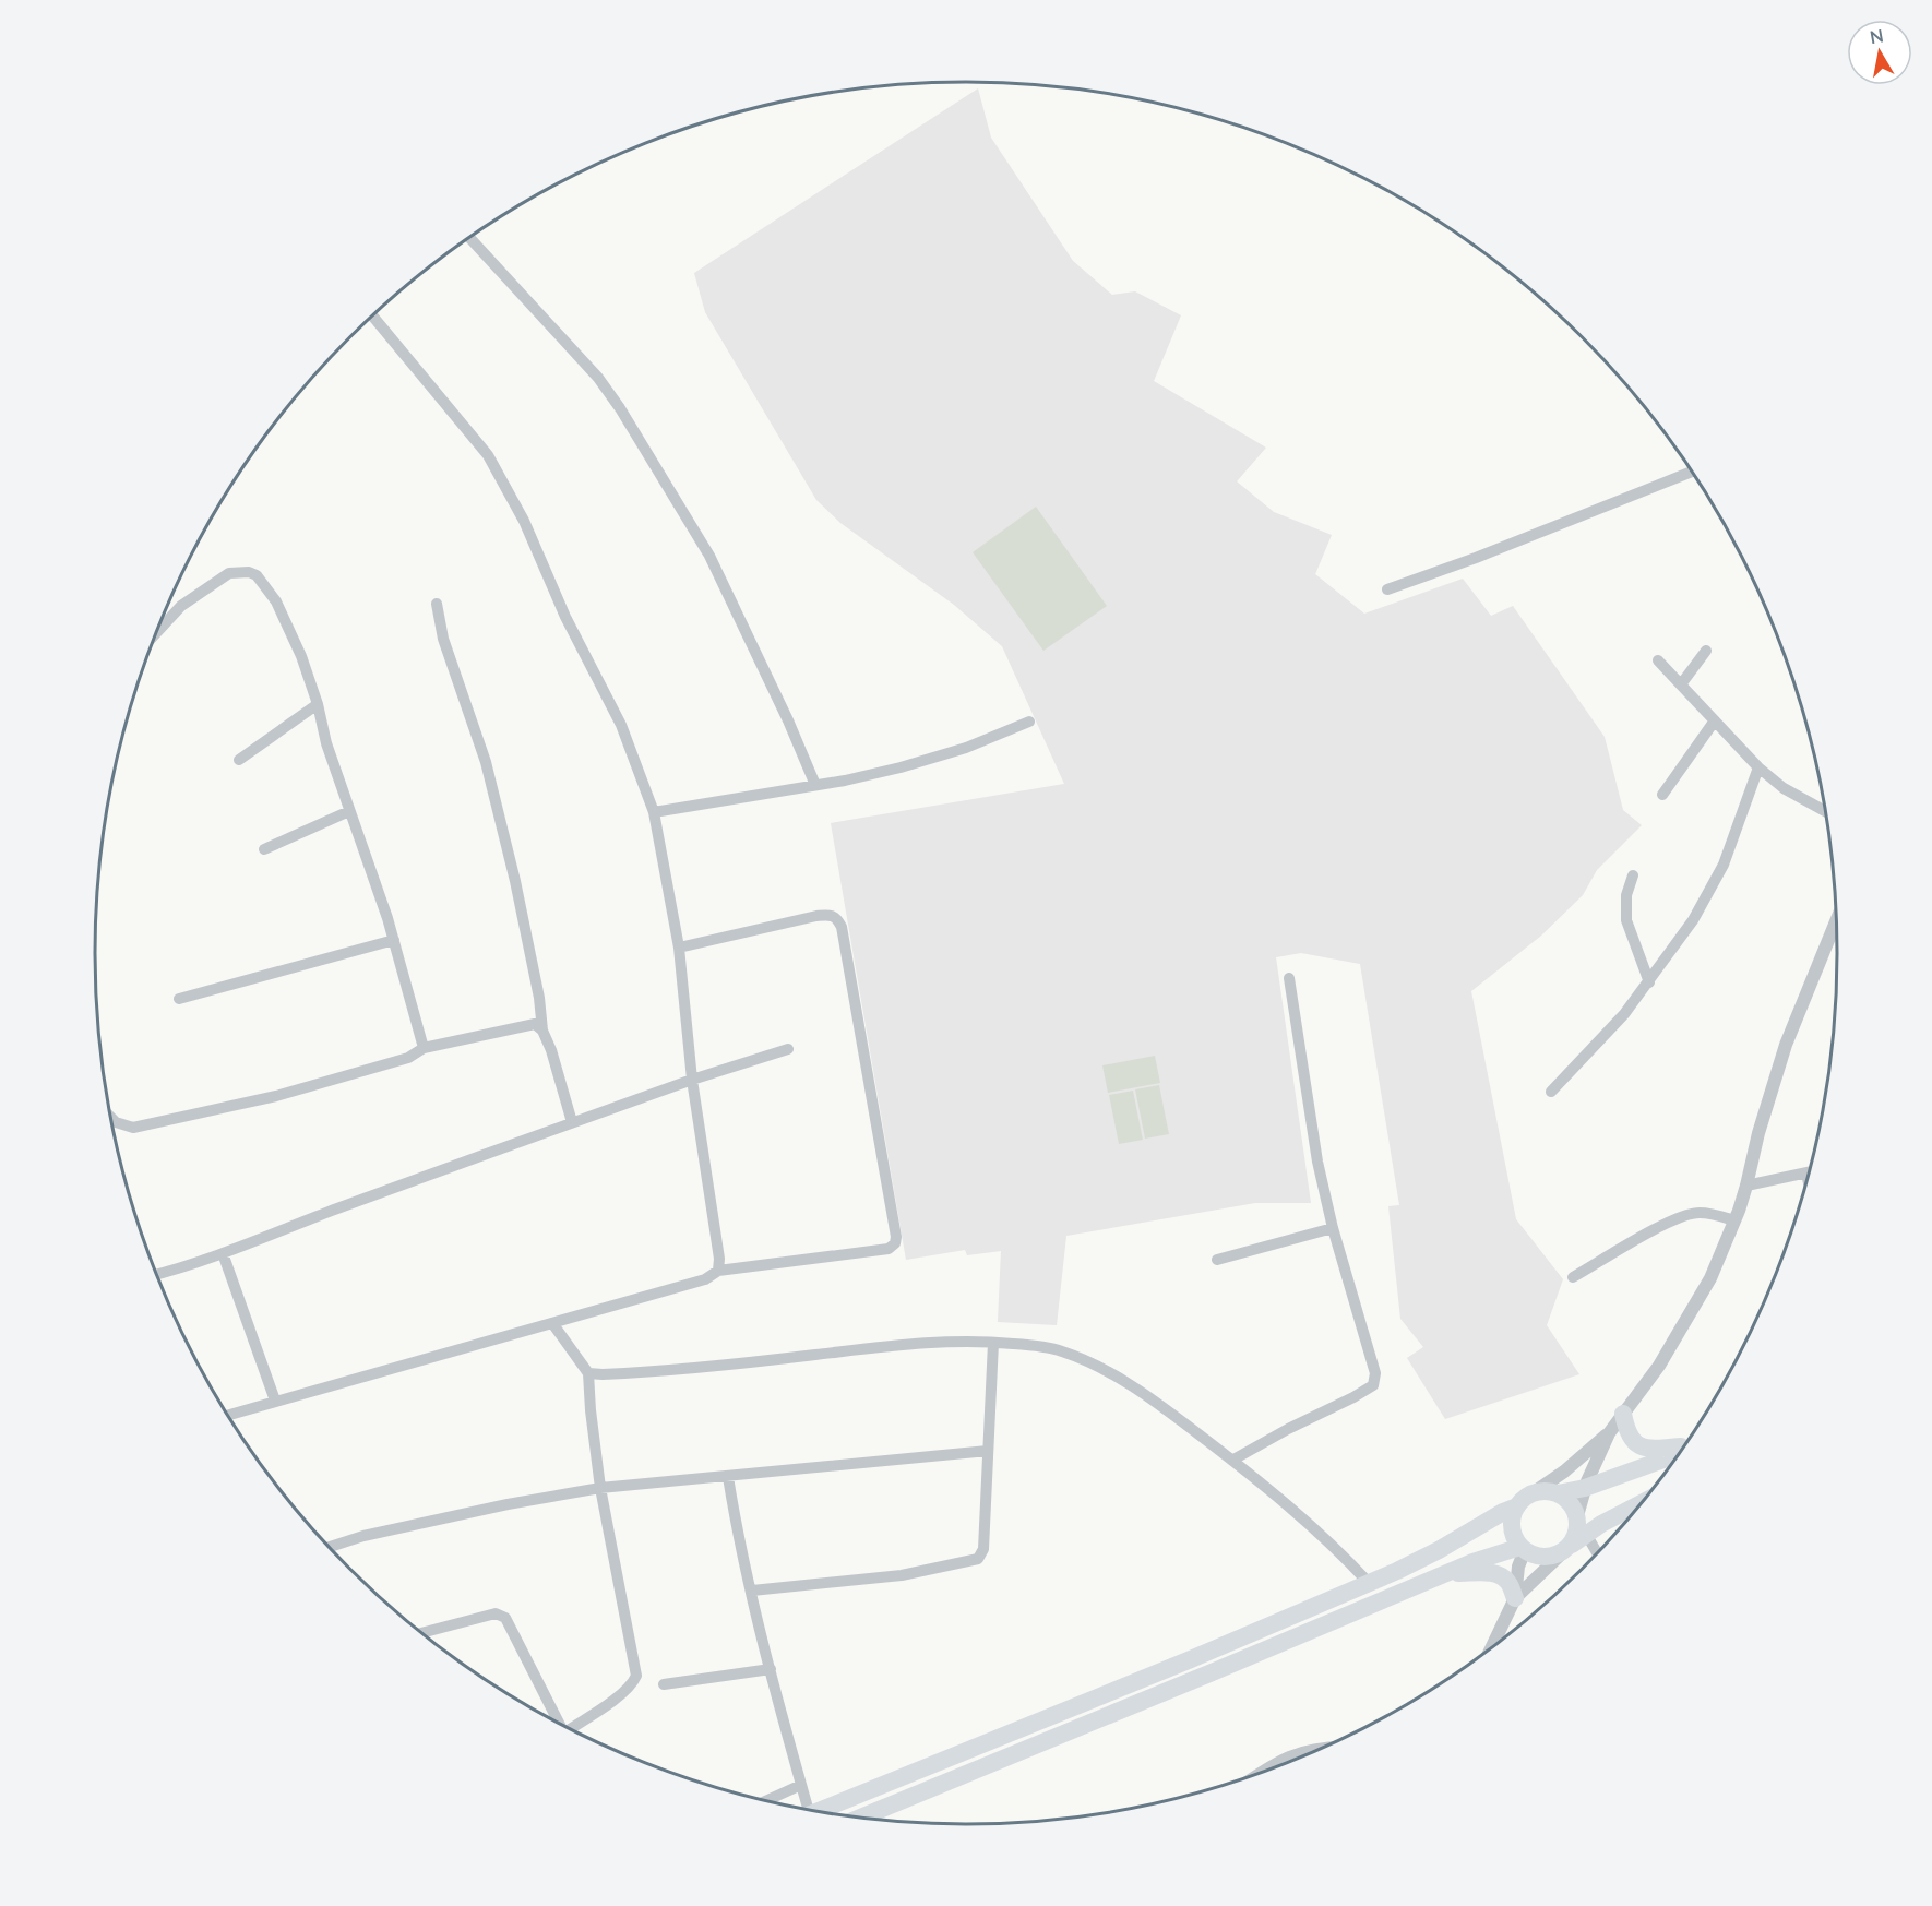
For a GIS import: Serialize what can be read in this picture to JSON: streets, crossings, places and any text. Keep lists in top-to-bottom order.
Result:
{
  "north": "top"
}
